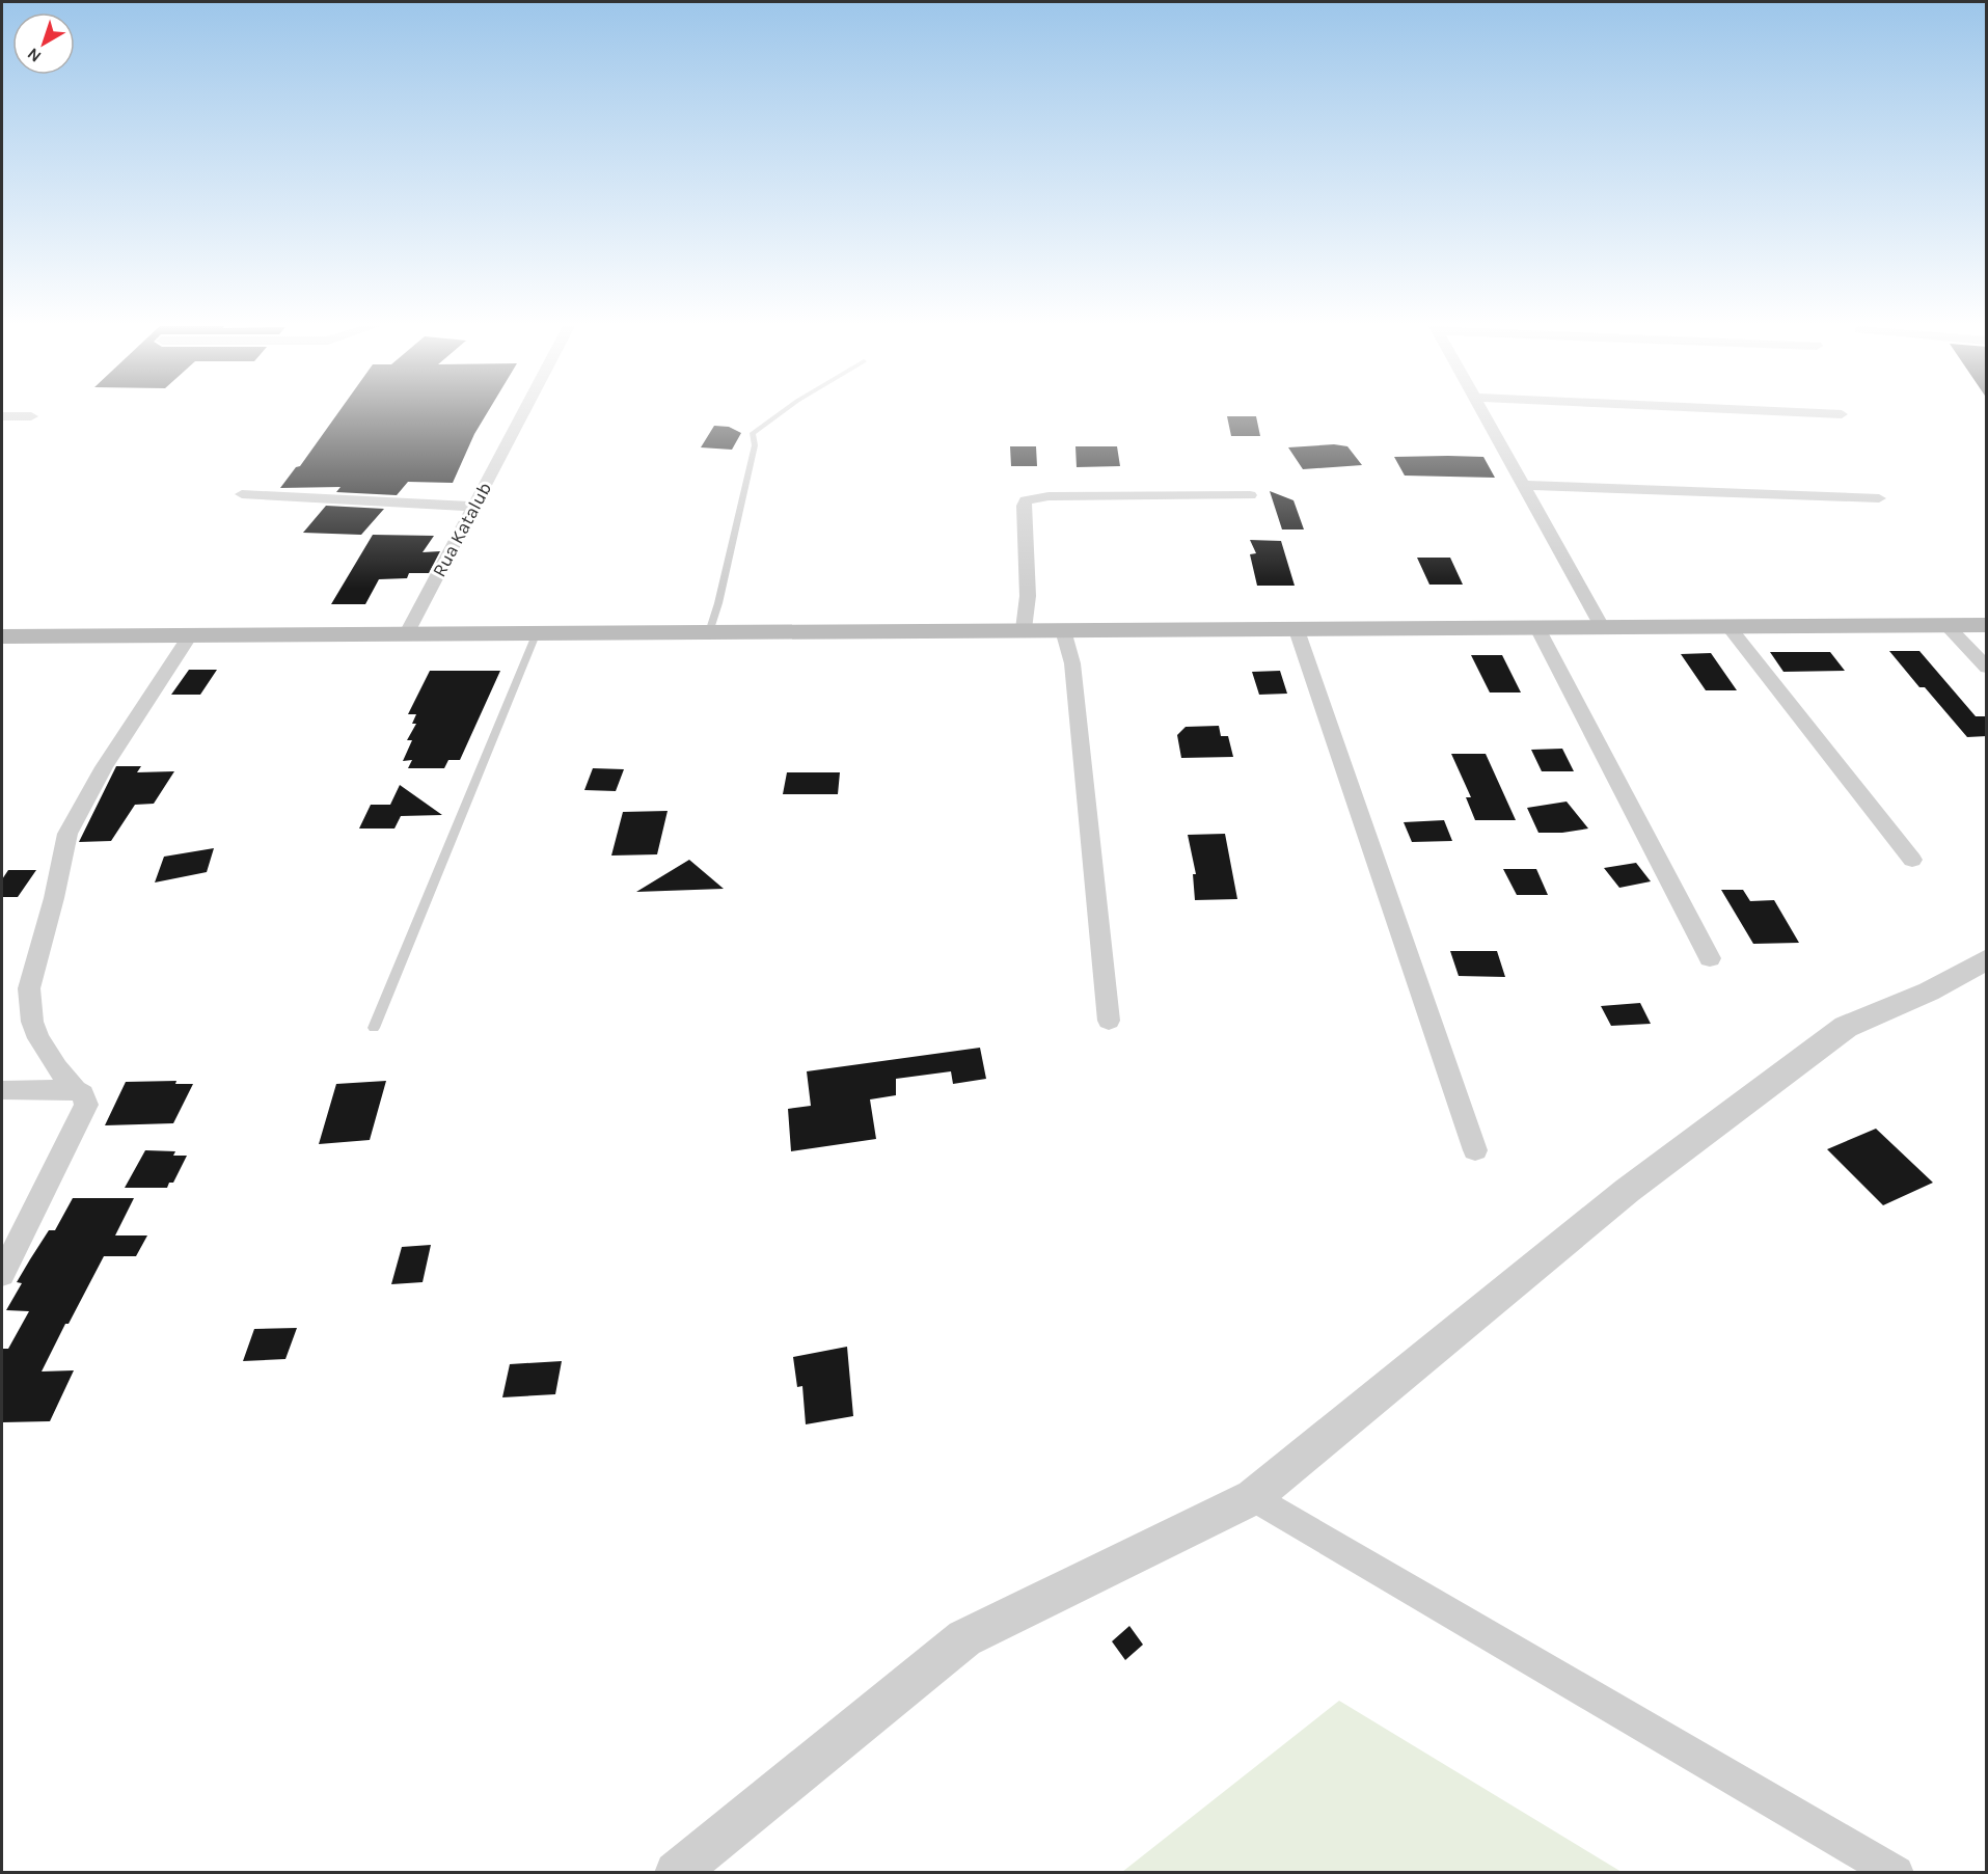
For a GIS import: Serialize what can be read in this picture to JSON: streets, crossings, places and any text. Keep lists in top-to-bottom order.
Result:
{
  "streets": {
    "street": ["Rua Katalub"]
  },
  "north": "bottom left"
}
